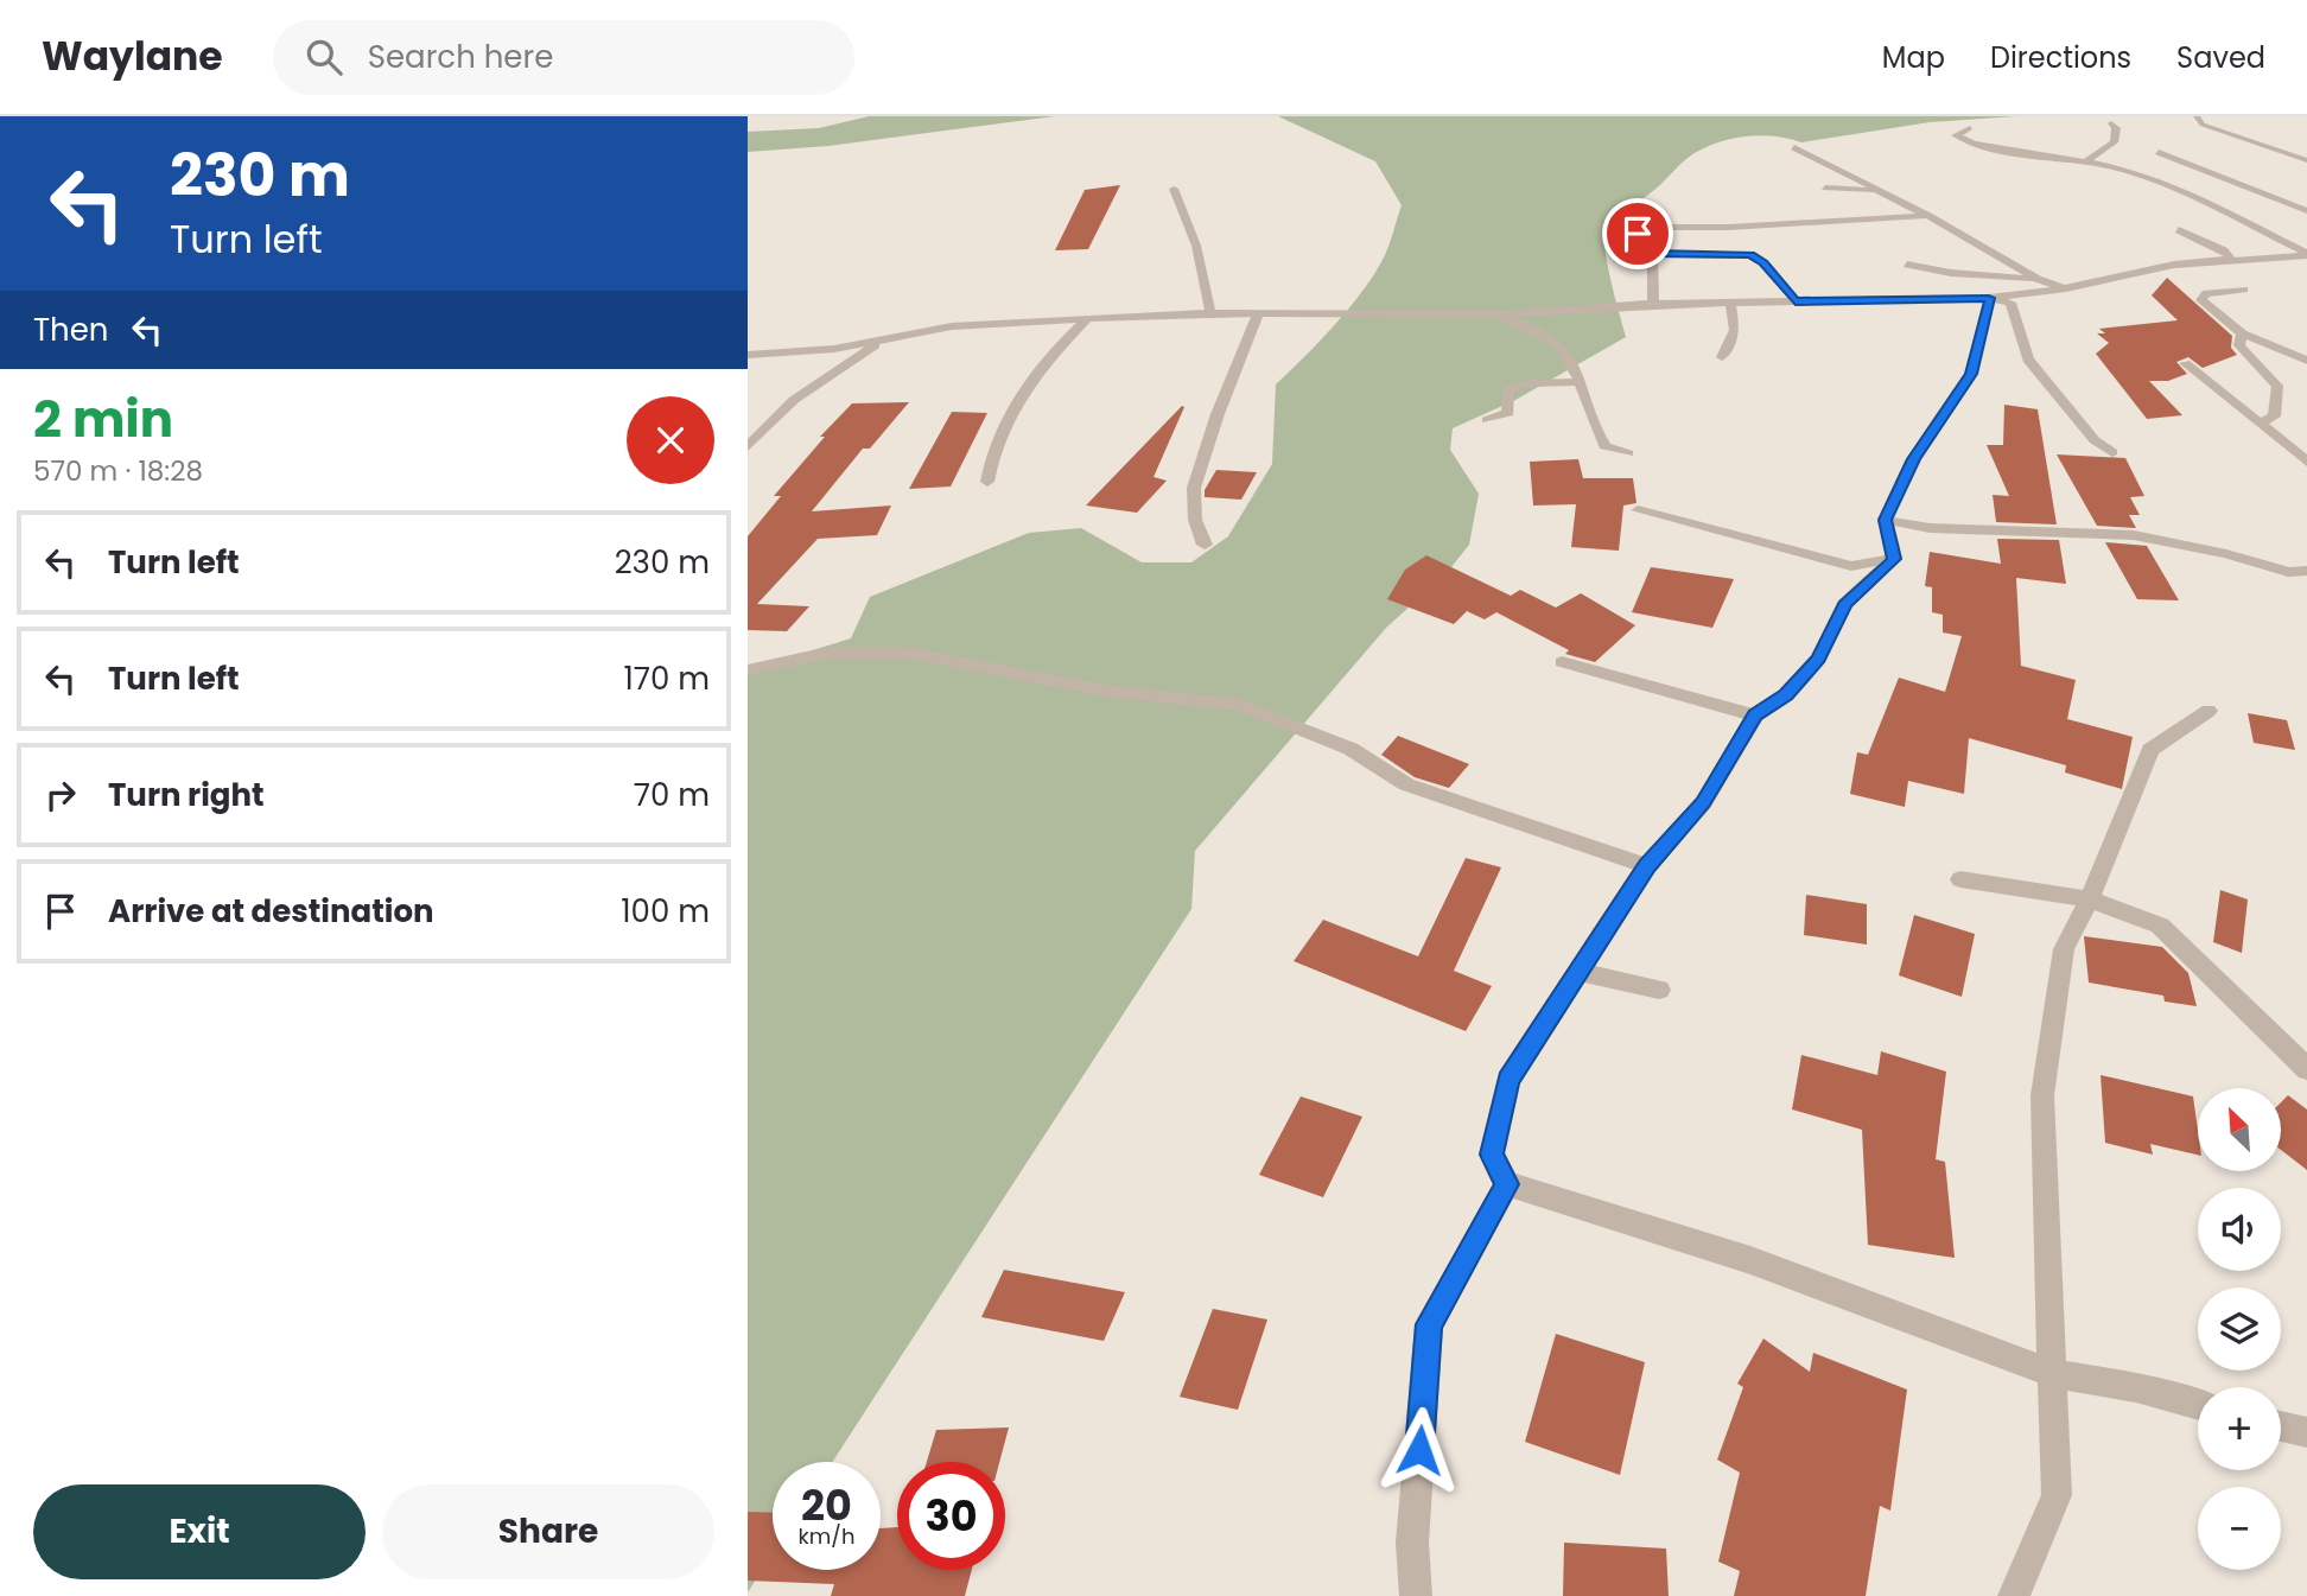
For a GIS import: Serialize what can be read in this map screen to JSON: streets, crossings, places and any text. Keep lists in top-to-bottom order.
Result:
{
  "north": "top left",
  "page": {
    "header": "Waylane",
    "search": "Search here",
    "nav": ["Map", "Directions", "Saved"],
    "turn": ["230 m", "Turn left"],
    "then": "Then",
    "heading": ["2 min", "570 m · 18:28"],
    "list": [
      {
        "name": "Turn left",
        "value": "230 m"
      },
      {
        "name": "Turn left",
        "value": "170 m"
      },
      {
        "name": "Turn right",
        "value": "70 m"
      },
      {
        "name": "Arrive at destination",
        "value": "100 m"
      }
    ],
    "map_buttons": ["+", "−"],
    "speed": "20 km/h",
    "limit": "30",
    "buttons": ["Exit", "Share"]
  }
}
